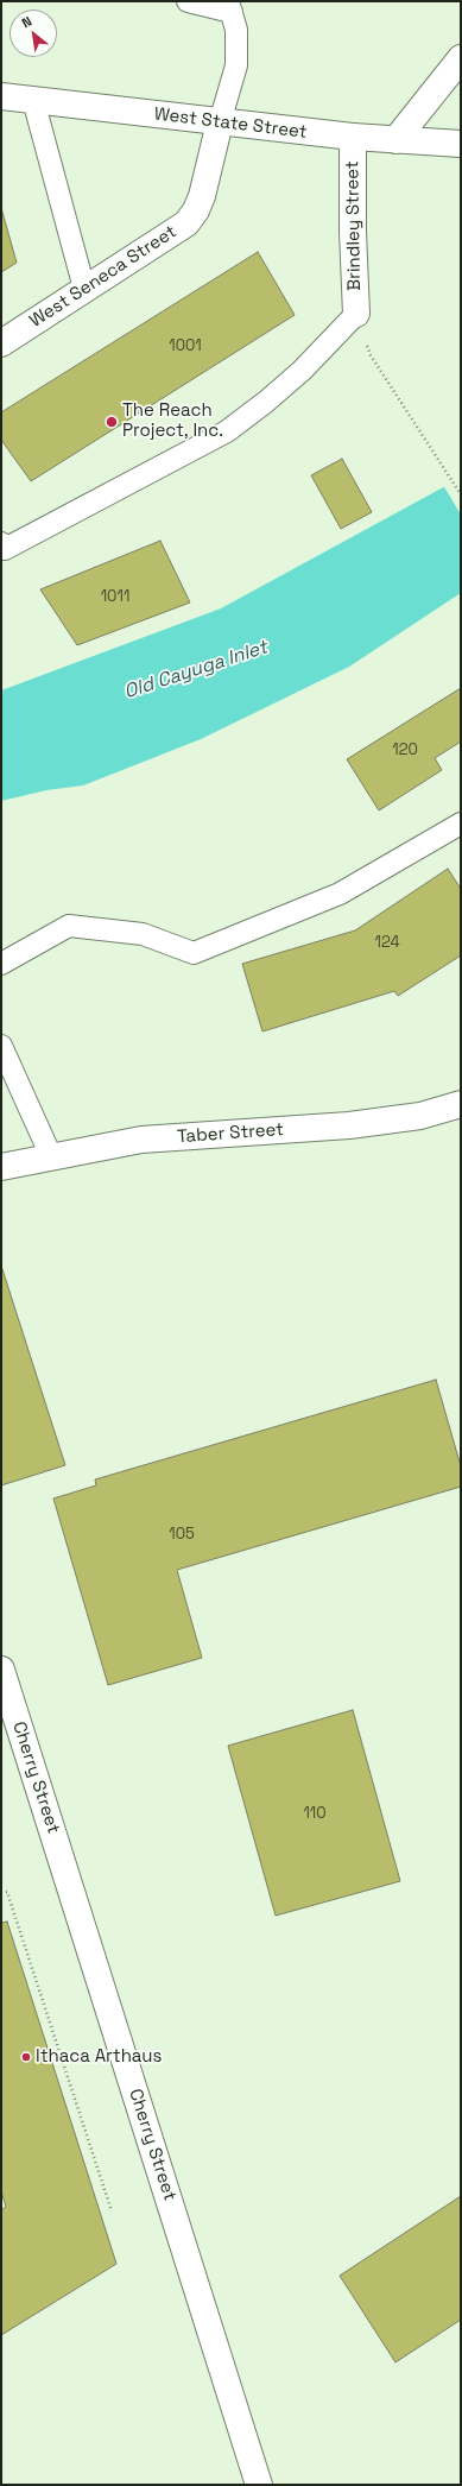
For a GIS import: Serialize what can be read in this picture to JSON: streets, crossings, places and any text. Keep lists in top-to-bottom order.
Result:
{
  "streets": {
    "street": [
      "West State Street",
      "Brindley Street",
      "West Seneca Street",
      "Taber Street",
      "Cherry Street"
    ]
  },
  "crossings": [
    ["West State Street", "Brindley Street"],
    ["West State Street", "West Seneca Street"]
  ],
  "water": ["Old Cayuga Inlet"],
  "places": ["The Reach Project, Inc.", "Ithaca Arthaus"],
  "house_numbers": [
    "1001",
    "1011",
    "120",
    "124",
    "105",
    "110"
  ],
  "north": "top left"
}
